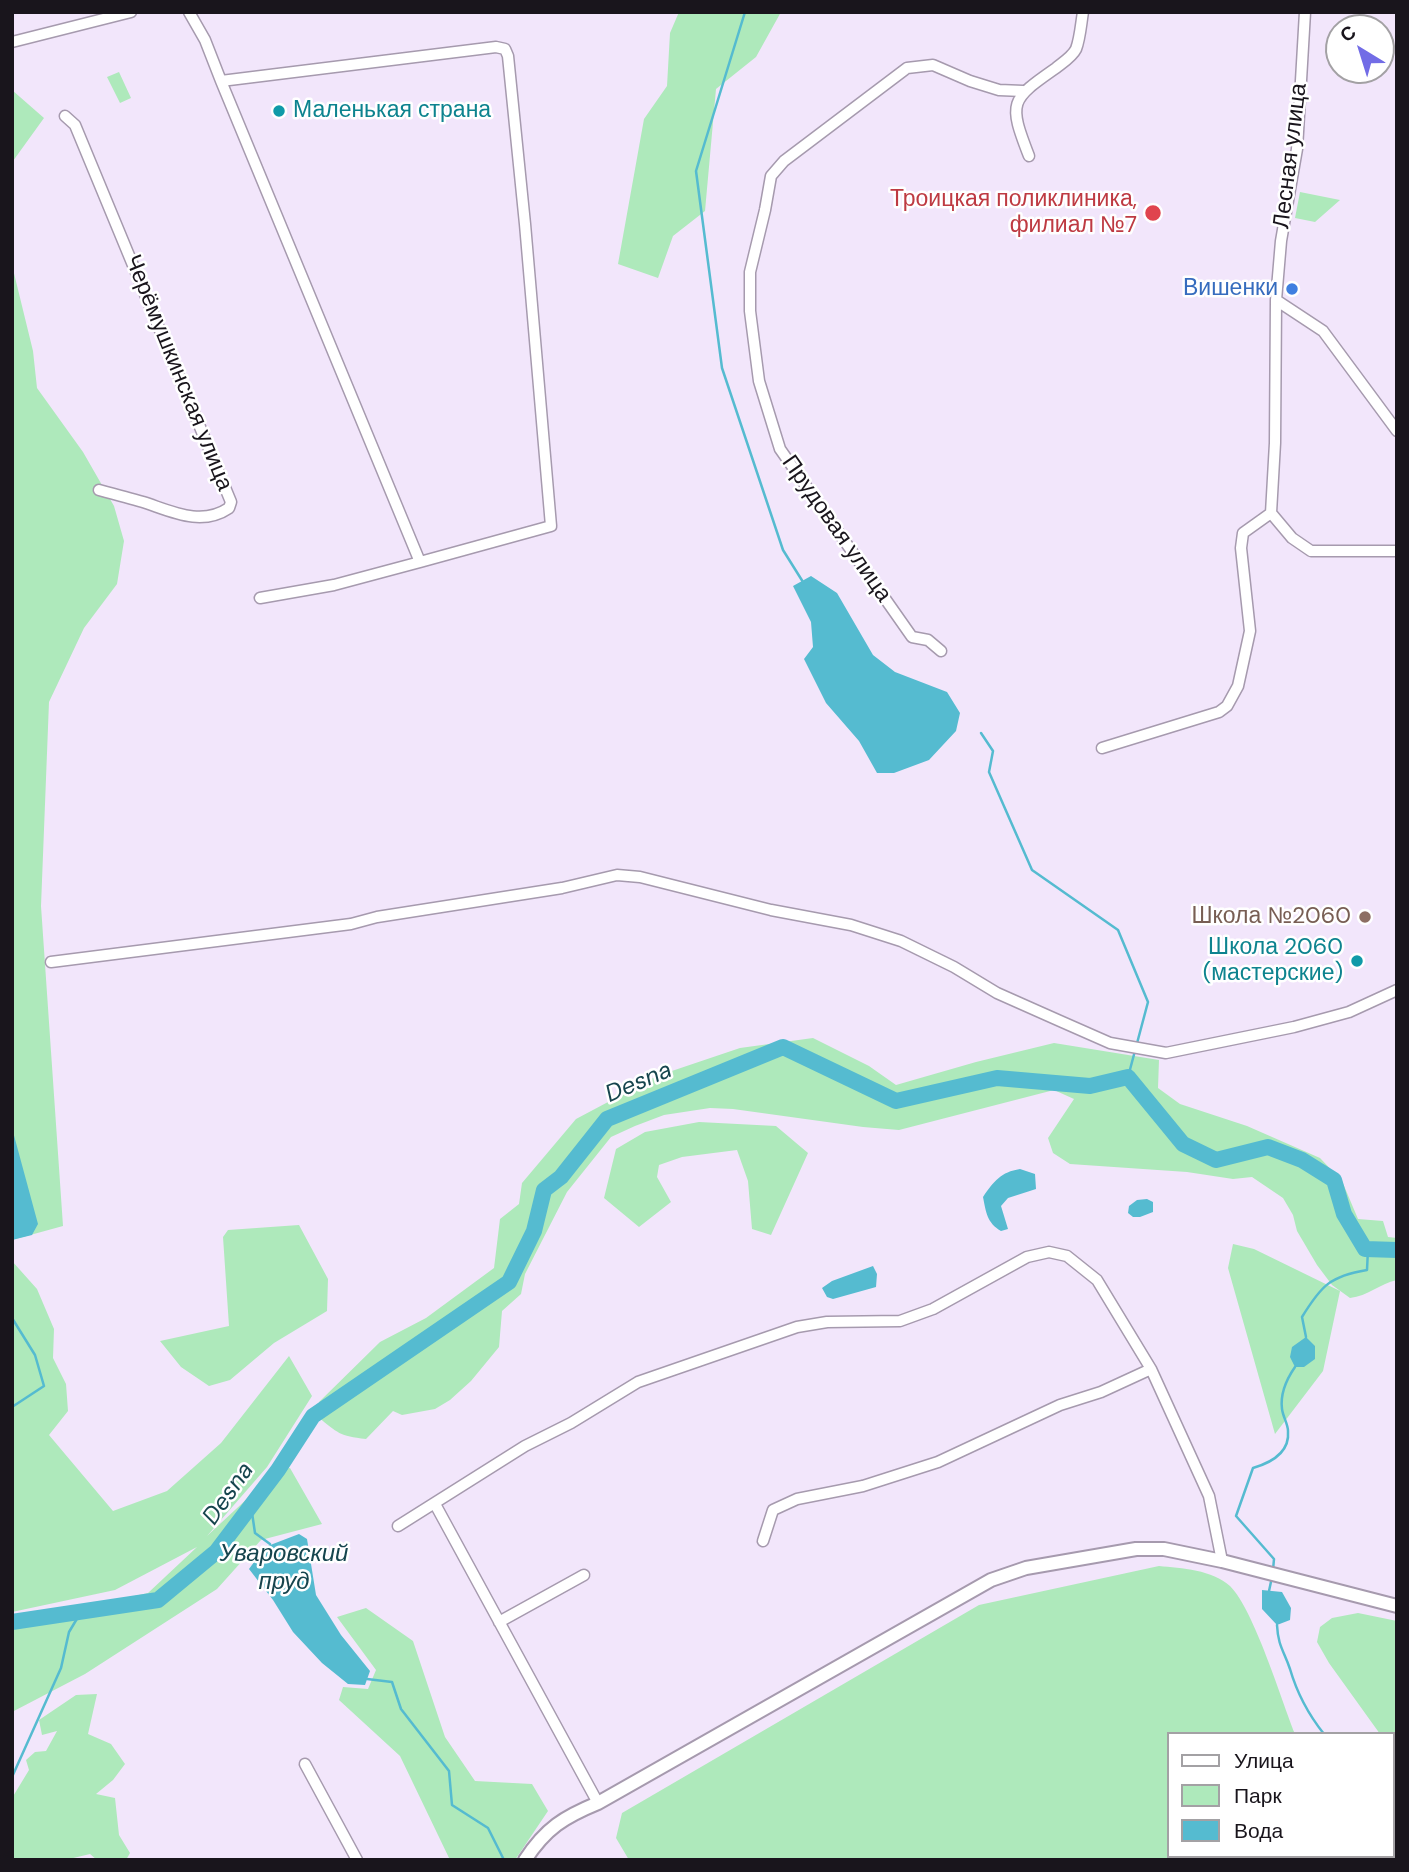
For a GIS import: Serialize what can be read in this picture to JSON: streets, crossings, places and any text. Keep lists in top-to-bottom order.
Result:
{
  "streets": {
    "street": ["Лесная улица", "Черёмушкинская улица", "Прудовая улица"]
  },
  "water": ["Desna", "Уваровский пруд"],
  "places": [
    "Маленькая страна",
    "Троицкая поликлиника, филиал №7",
    "Вишенки",
    "Школа №2060",
    "Школа 2060 (мастерские)"
  ],
  "legend": ["Улица", "Парк", "Вода"],
  "north": "top left"
}
